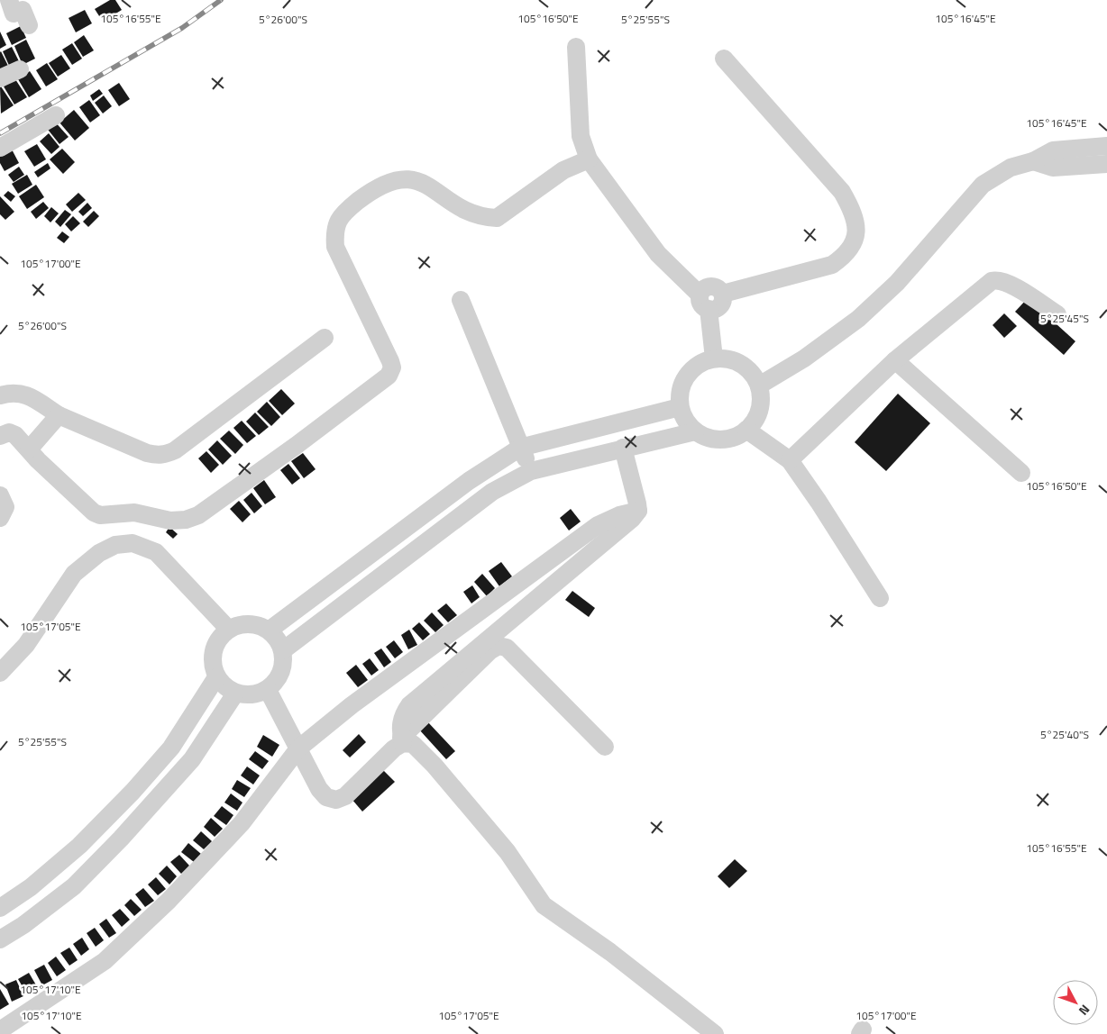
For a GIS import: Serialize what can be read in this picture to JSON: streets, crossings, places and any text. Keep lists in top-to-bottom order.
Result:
{
  "north": "bottom right",
  "coordinates": [
    "105°16'55\"E",
    "105°16'50\"E",
    "105°16'45\"E",
    "5°26'00\"S",
    "5°25'55\"S",
    "105°17'00\"E",
    "5°25'45\"S",
    "105°17'05\"E",
    "5°25'40\"S",
    "105°17'10\"E"
  ]
}
